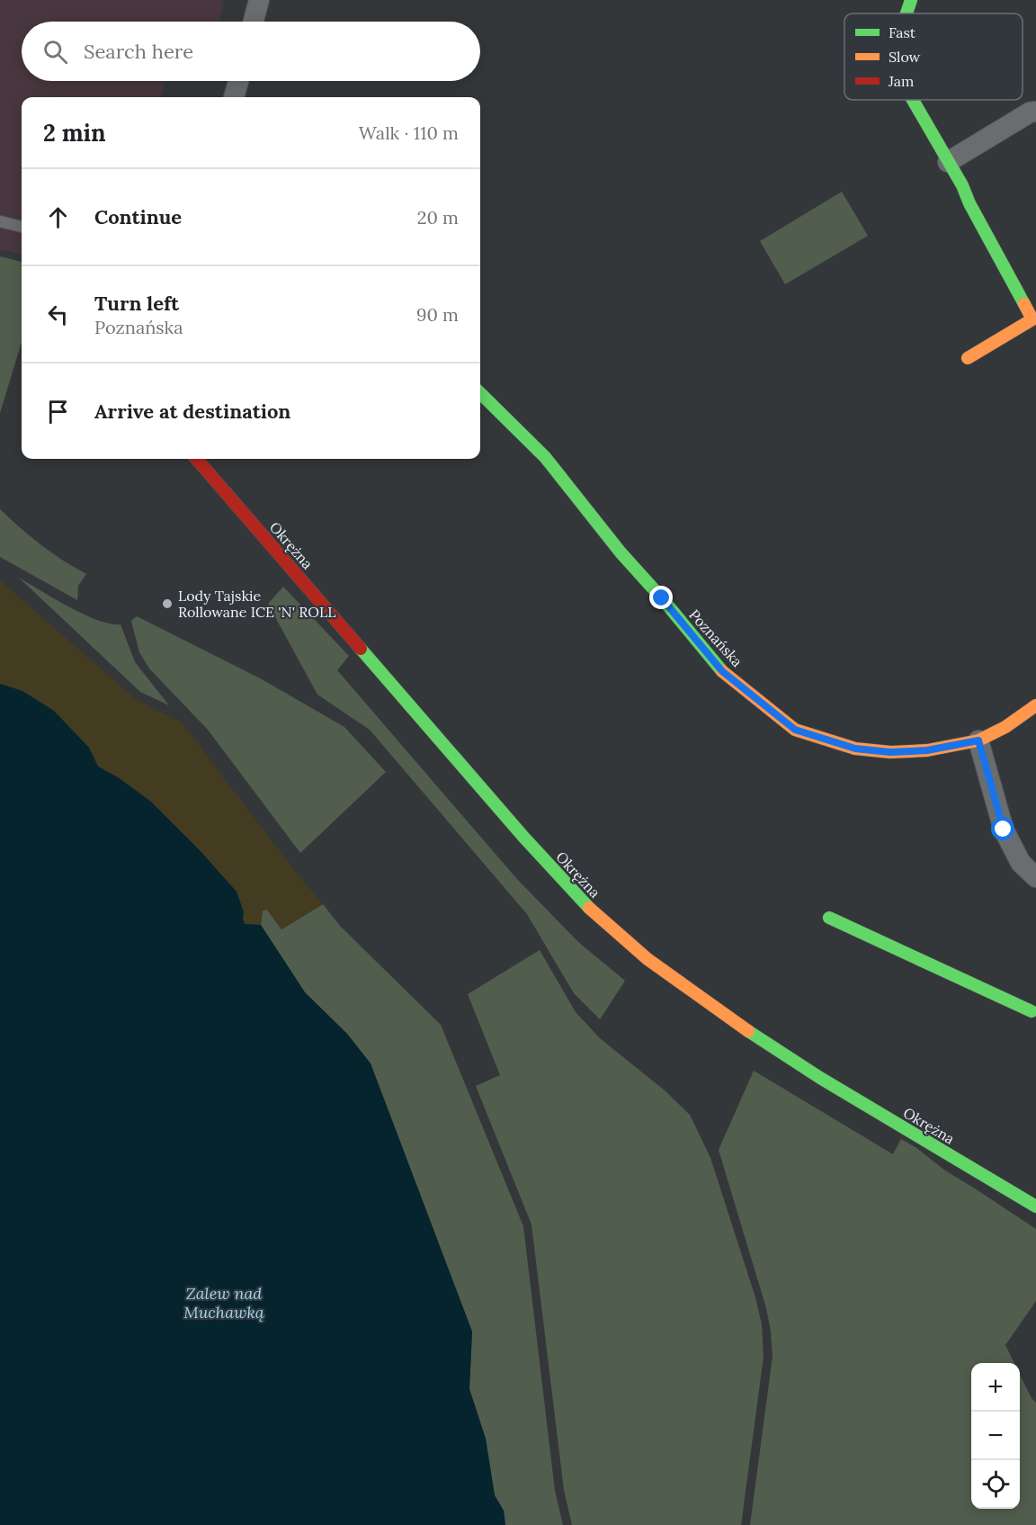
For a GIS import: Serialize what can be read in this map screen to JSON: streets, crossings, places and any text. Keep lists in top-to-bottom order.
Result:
{
  "streets": {
    "street": ["Okrężna", "Poznańska"]
  },
  "water": ["Zalew nad Muchawką"],
  "places": ["Lody Tajskie Rollowane ICE 'N' ROLL"],
  "legend": ["Fast", "Slow", "Jam"],
  "page": {
    "search": "Search here",
    "heading": ["2 min", "Walk · 110 m"],
    "list": [
      ["Continue", "20 m"],
      ["Turn left", "Poznańska", "90 m"],
      "Arrive at destination"
    ],
    "map_buttons": ["+", "−"]
  }
}
